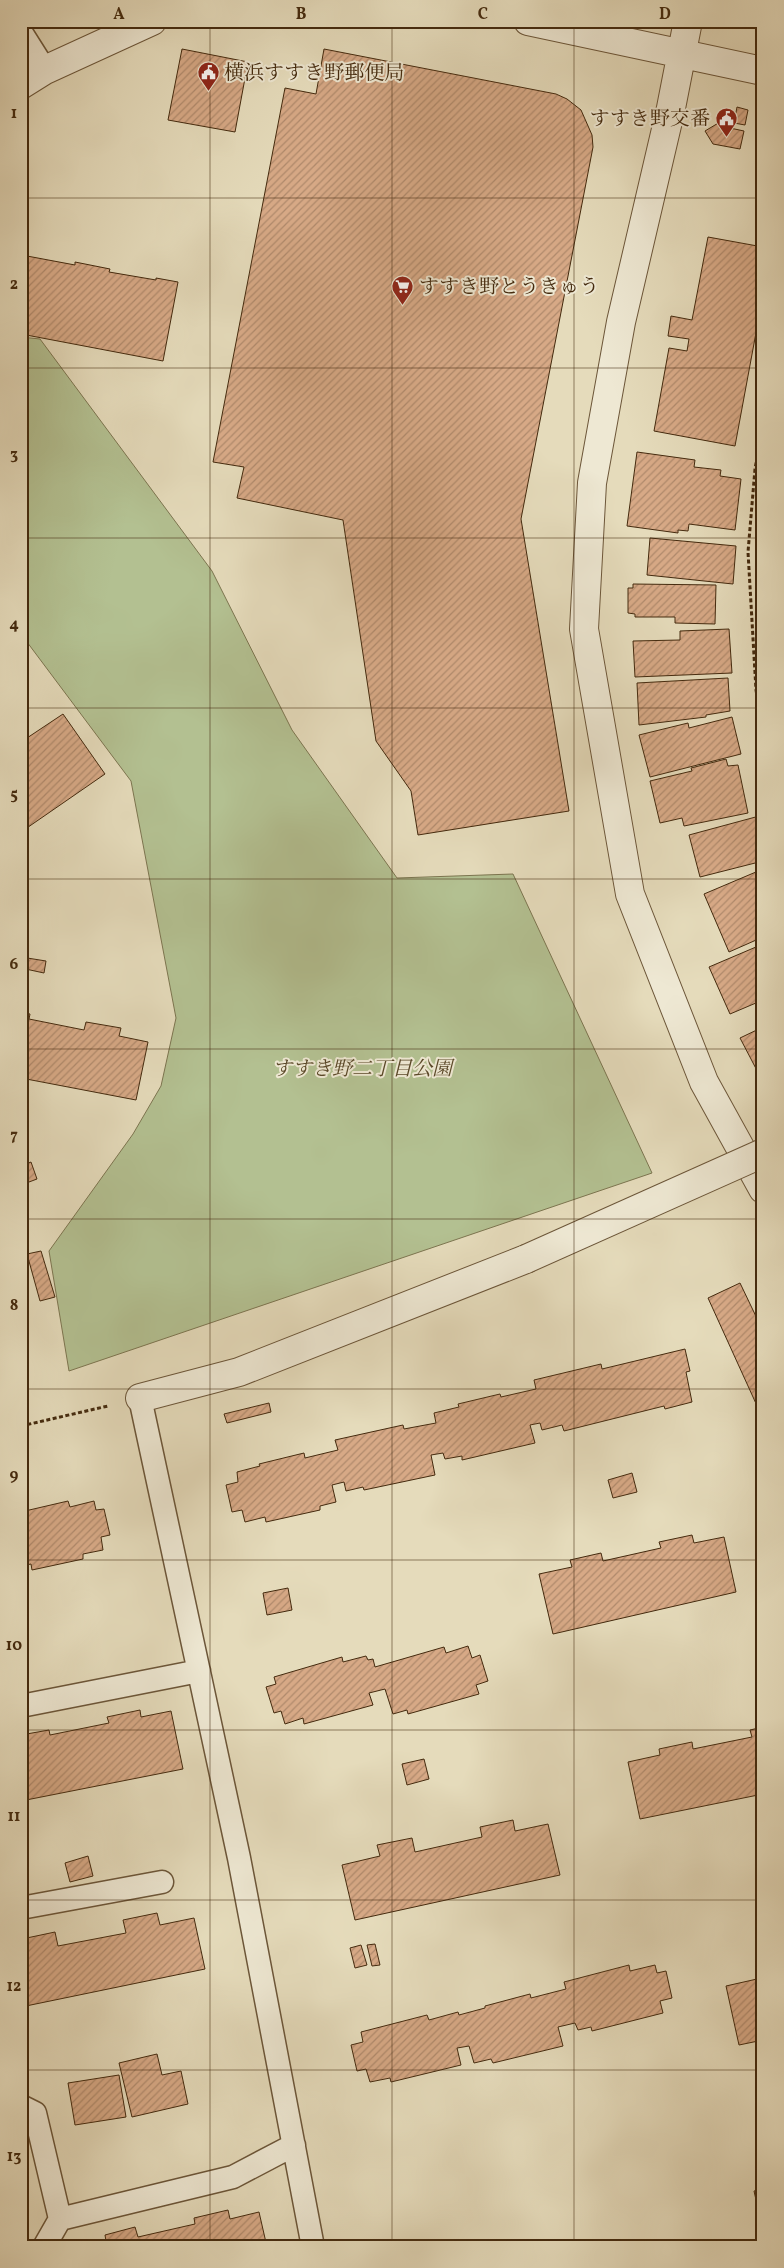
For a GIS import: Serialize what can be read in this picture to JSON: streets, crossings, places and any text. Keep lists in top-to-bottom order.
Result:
{
  "parks": ["すすき野二丁目公園"],
  "places": {
    "public building": ["横浜すすき野郵便局", "すすき野交番"],
    "supermarket": ["すすき野とうきゅう"]
  },
  "grid": {
    "columns": [
      "A",
      "B",
      "C",
      "D"
    ],
    "rows": [
      "1",
      "2",
      "3",
      "4",
      "5",
      "6",
      "7",
      "8",
      "9",
      "10",
      "11",
      "12",
      "13"
    ]
  }
}
